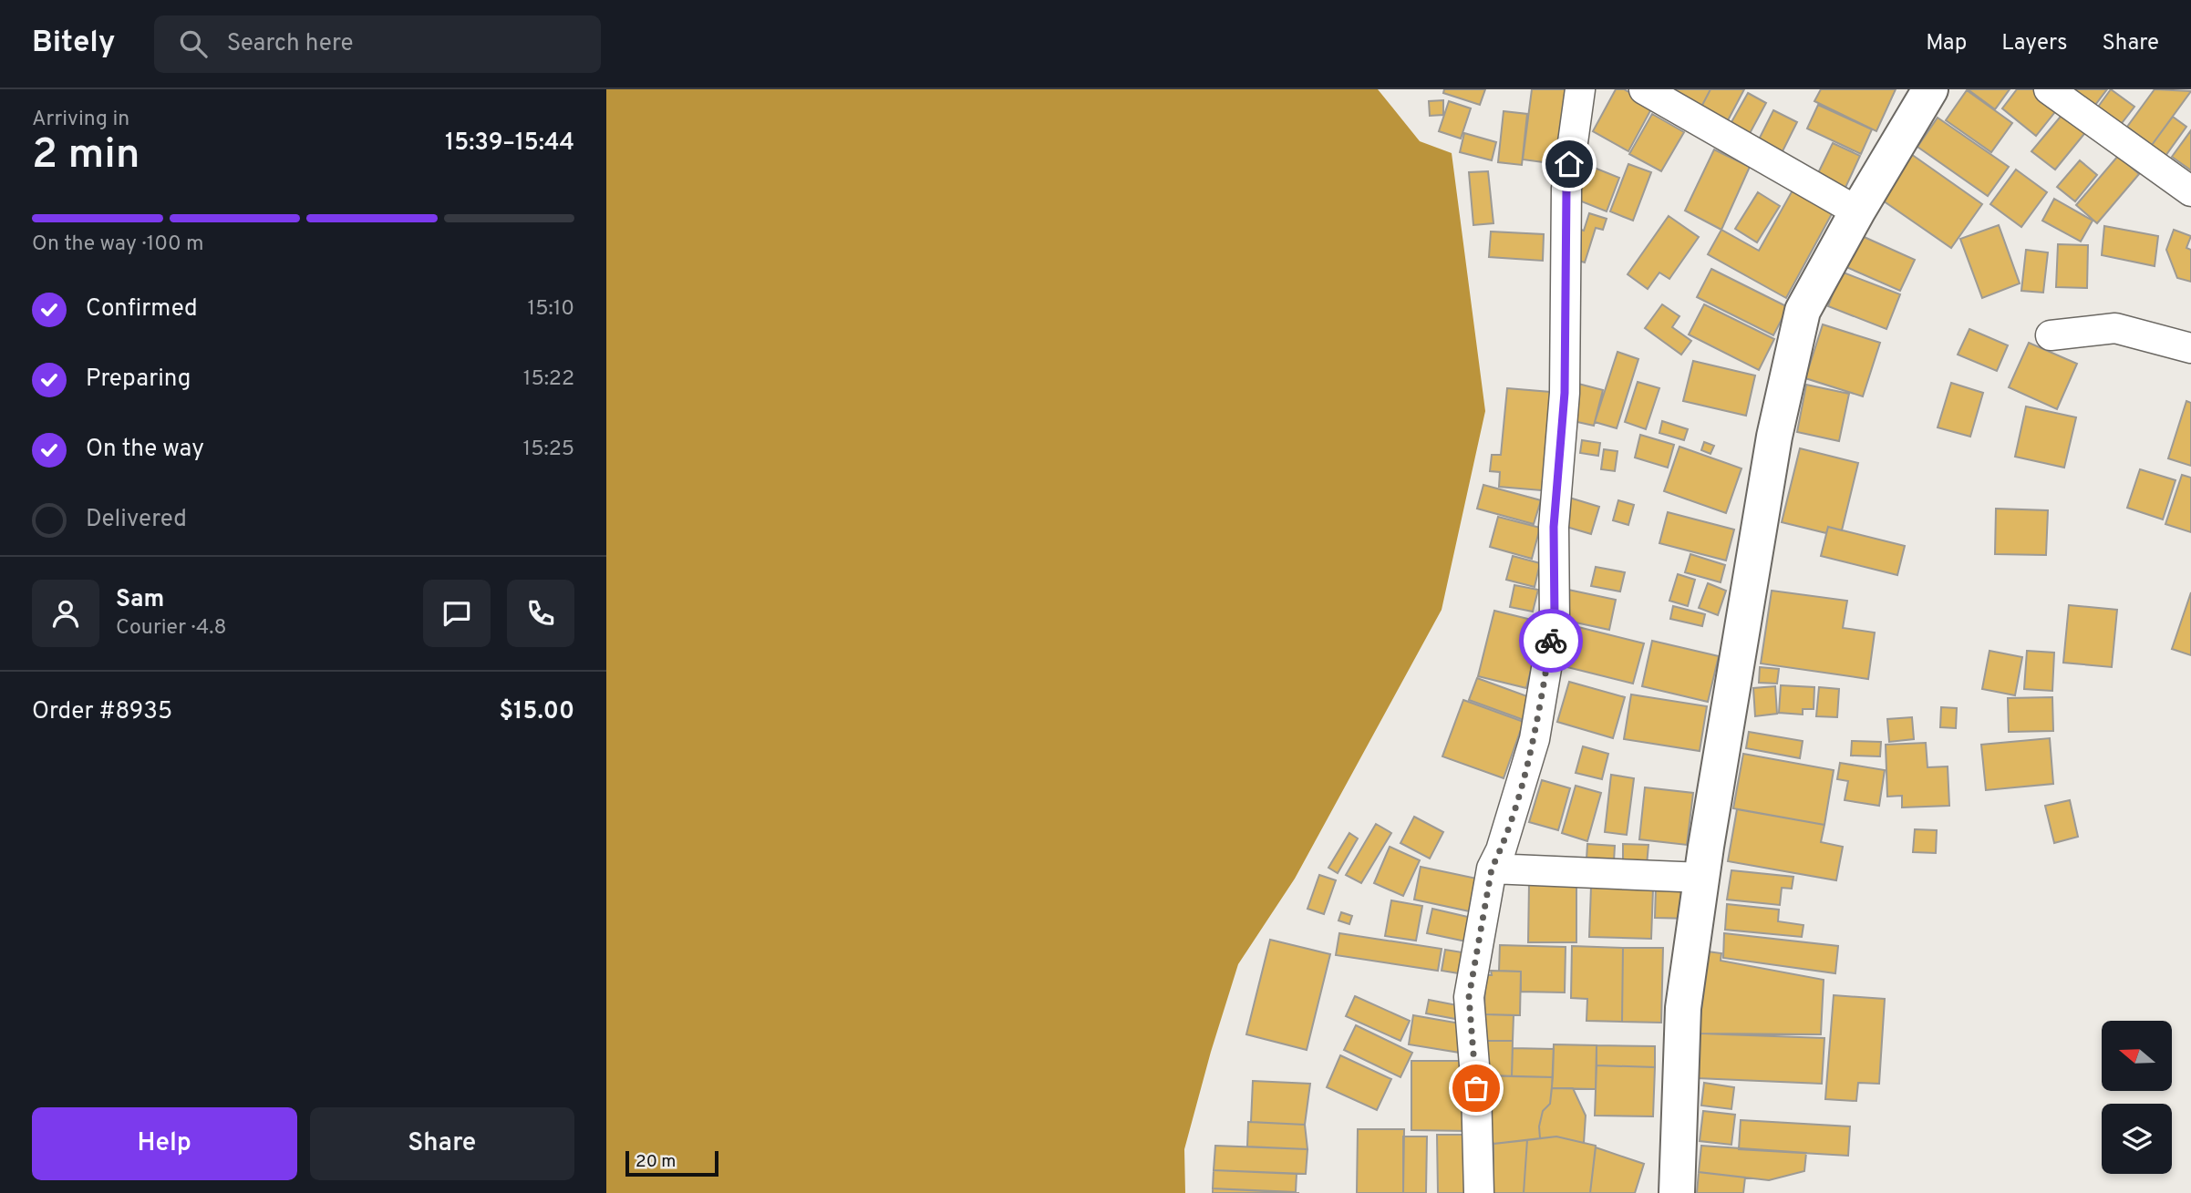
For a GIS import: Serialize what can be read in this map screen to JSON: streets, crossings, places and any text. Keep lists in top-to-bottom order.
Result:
{
  "scale_bar": "20 m",
  "north": "left",
  "page": {
    "header": "Bitely",
    "search": "Search here",
    "nav": ["Map", "Layers", "Share"],
    "heading": ["2 min", "Arriving in", "15:39–15:44"],
    "panel": [
      "Sam",
      "Courier · 4.8",
      "Order #8935",
      "$15.00"
    ],
    "bar": "On the way · 100 m",
    "list": [
      ["Confirmed", "15:10"],
      ["Preparing", "15:22"],
      ["On the way", "15:25"],
      "Delivered"
    ],
    "buttons": ["Help", "Share"],
    "scale": "20 m"
  }
}
